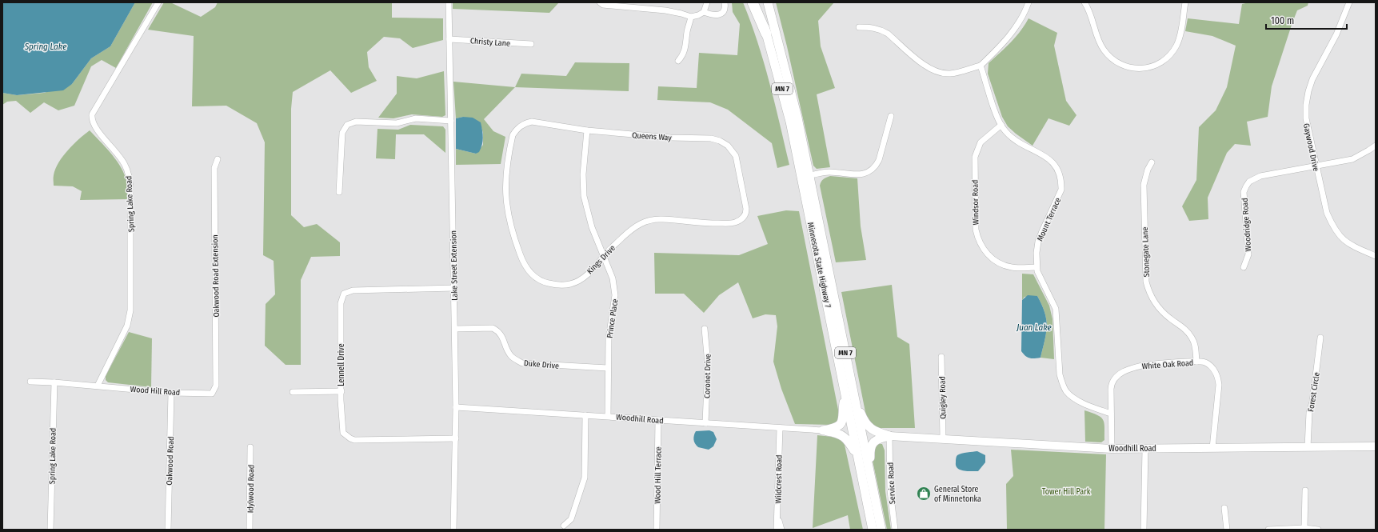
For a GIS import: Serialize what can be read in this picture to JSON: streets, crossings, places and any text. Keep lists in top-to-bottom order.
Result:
{
  "streets": {
    "main road": ["MN 7", "Minnesota State Highway 7"],
    "street": [
      "Christy Lane",
      "Queens Way",
      "Gaywood Drive",
      "Windsor Road",
      "Spring Lake Road",
      "Mount Terrace",
      "Woodridge Road",
      "Stonegate Lane",
      "Kings Drive",
      "Lake Street Extension",
      "Oakwood Road Extension",
      "Prince Place",
      "Duke Drive",
      "White Oak Road",
      "Lennell Drive",
      "Coronet Drive",
      "Wood Hill Road",
      "Forest Circle",
      "Quigley Road",
      "Woodhill Road",
      "Oakwood Road",
      "Wood Hill Terrace",
      "Wildcrest Road",
      "Service Road",
      "Idylwood Road"
    ]
  },
  "crossings": [
    ["Christy Lane", "Lake Street Extension"],
    ["Queens Way", "Kings Drive"],
    ["Queens Way", "Prince Place"],
    ["Gaywood Drive", "Woodridge Road"],
    ["Windsor Road", "Mount Terrace"],
    ["Spring Lake Road", "Wood Hill Road"],
    ["Mount Terrace", "White Oak Road"],
    ["Stonegate Lane", "White Oak Road"],
    ["Kings Drive", "Prince Place"],
    ["Lake Street Extension", "Duke Drive"],
    ["Lake Street Extension", "Lennell Drive"],
    ["Lake Street Extension", "Woodhill Road"],
    ["Oakwood Road Extension", "Wood Hill Road"],
    ["Prince Place", "Duke Drive"],
    ["Prince Place", "Woodhill Road"],
    ["White Oak Road", "Woodhill Road"],
    ["Coronet Drive", "Woodhill Road"],
    ["Wood Hill Road", "Oakwood Road"],
    ["Forest Circle", "Woodhill Road"],
    ["Quigley Road", "Woodhill Road"],
    ["Woodhill Road", "Wood Hill Terrace"],
    ["Woodhill Road", "Wildcrest Road"],
    ["Woodhill Road", "Service Road"]
  ],
  "water": ["Spring Lake", "Juan Lake"],
  "parks": ["Tower Hill Park"],
  "places": {
    "shop": ["General Store of Minnetonka"]
  },
  "scale_bar": "100 m"
}
